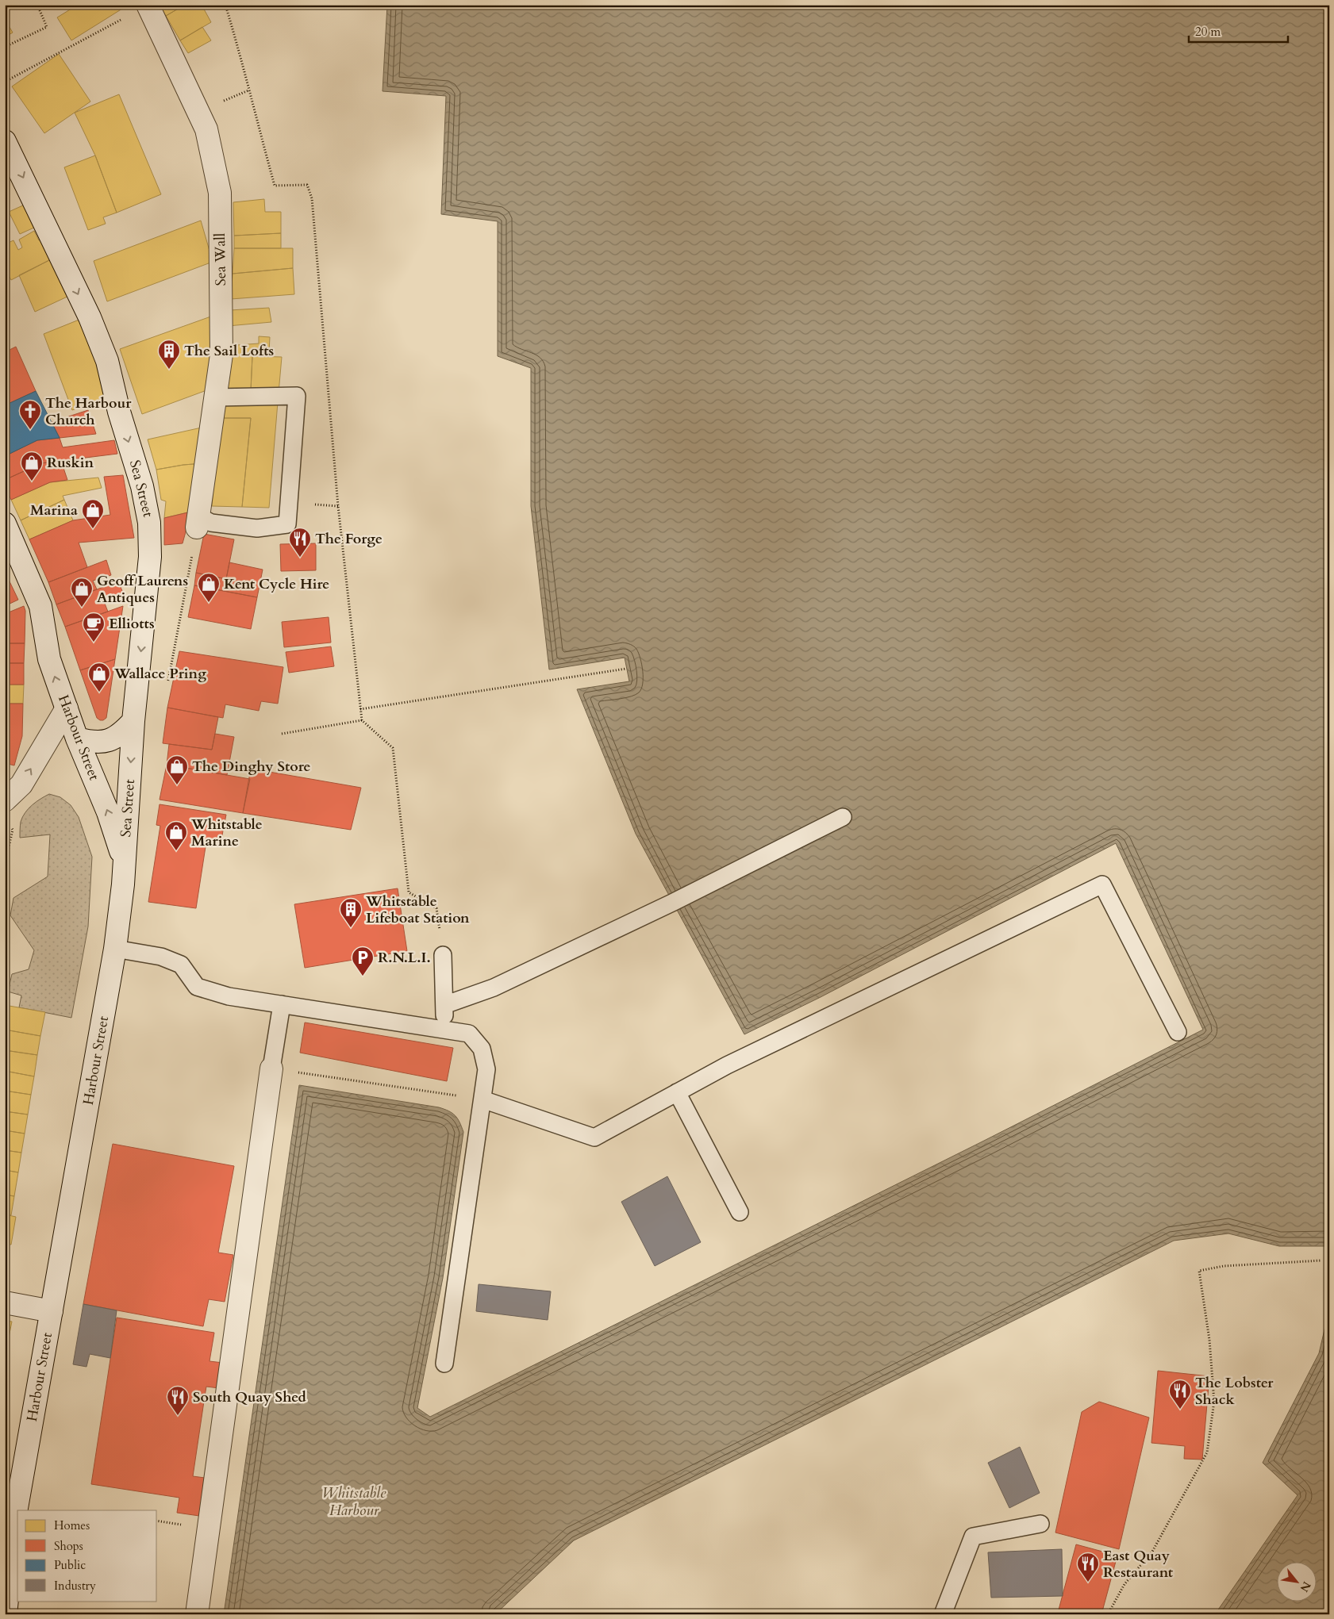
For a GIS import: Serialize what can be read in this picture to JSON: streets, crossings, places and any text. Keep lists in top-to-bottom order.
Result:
{
  "streets": {
    "main road": ["Sea Wall", "Sea Street", "Harbour Street"]
  },
  "crossings": [
    ["Sea Street", "Harbour Street"]
  ],
  "one_way": ["Sea Street"],
  "water": ["Whitstable Harbour"],
  "places": {
    "building": ["The Sail Lofts", "Whitstable Lifeboat Station"],
    "church": ["The Harbour Church"],
    "shop": [
      "Ruskin",
      "Marina",
      "Kent Cycle Hire",
      "Geoff Laurens Antiques",
      "Wallace Pring",
      "The Dinghy Store",
      "Whitstable Marine"
    ],
    "restaurant": [
      "The Forge",
      "The Lobster Shack",
      "South Quay Shed",
      "East Quay Restaurant"
    ],
    "cafe": ["Elliotts"],
    "parking": ["R.N.L.I."]
  },
  "legend": [
    "Homes",
    "Shops",
    "Public",
    "Industry"
  ],
  "scale_bar": "20 m",
  "north": "bottom right"
}
